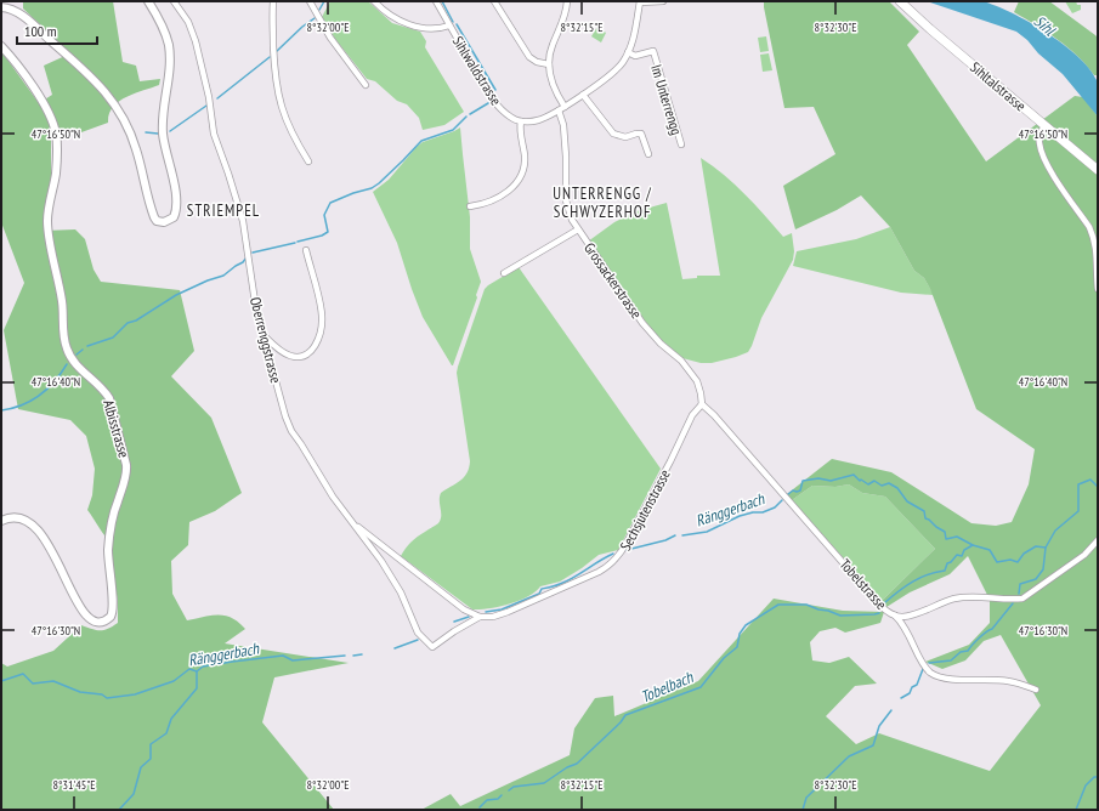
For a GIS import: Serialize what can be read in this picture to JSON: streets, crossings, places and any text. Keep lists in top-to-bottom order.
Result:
{
  "streets": {
    "main road": ["Sihltalstrasse", "Albisstrasse"],
    "street": [
      "Sihlwaldstrasse",
      "Im Unterrengg",
      "Grossackerstrasse",
      "Oberrenggstrasse",
      "Sechsjutenstrasse",
      "Tobelstrasse"
    ]
  },
  "crossings": [
    ["Grossackerstrasse", "Sechsjutenstrasse"],
    ["Grossackerstrasse", "Tobelstrasse"],
    ["Oberrenggstrasse", "Sechsjutenstrasse"],
    ["Sechsjutenstrasse", "Tobelstrasse"]
  ],
  "districts": ["UNTERRENGG / SCHWYZERHOF", "STRIEMPEL"],
  "water": ["Sihl", "Ränggerbach", "Tobelbach"],
  "scale_bar": "100 m",
  "coordinates": [
    "8°32'00\"E",
    "8°32'15\"E",
    "8°32'30\"E",
    "47°16'50\"N",
    "47°16'40\"N",
    "47°16'30\"N",
    "8°31'45\"E"
  ]
}
